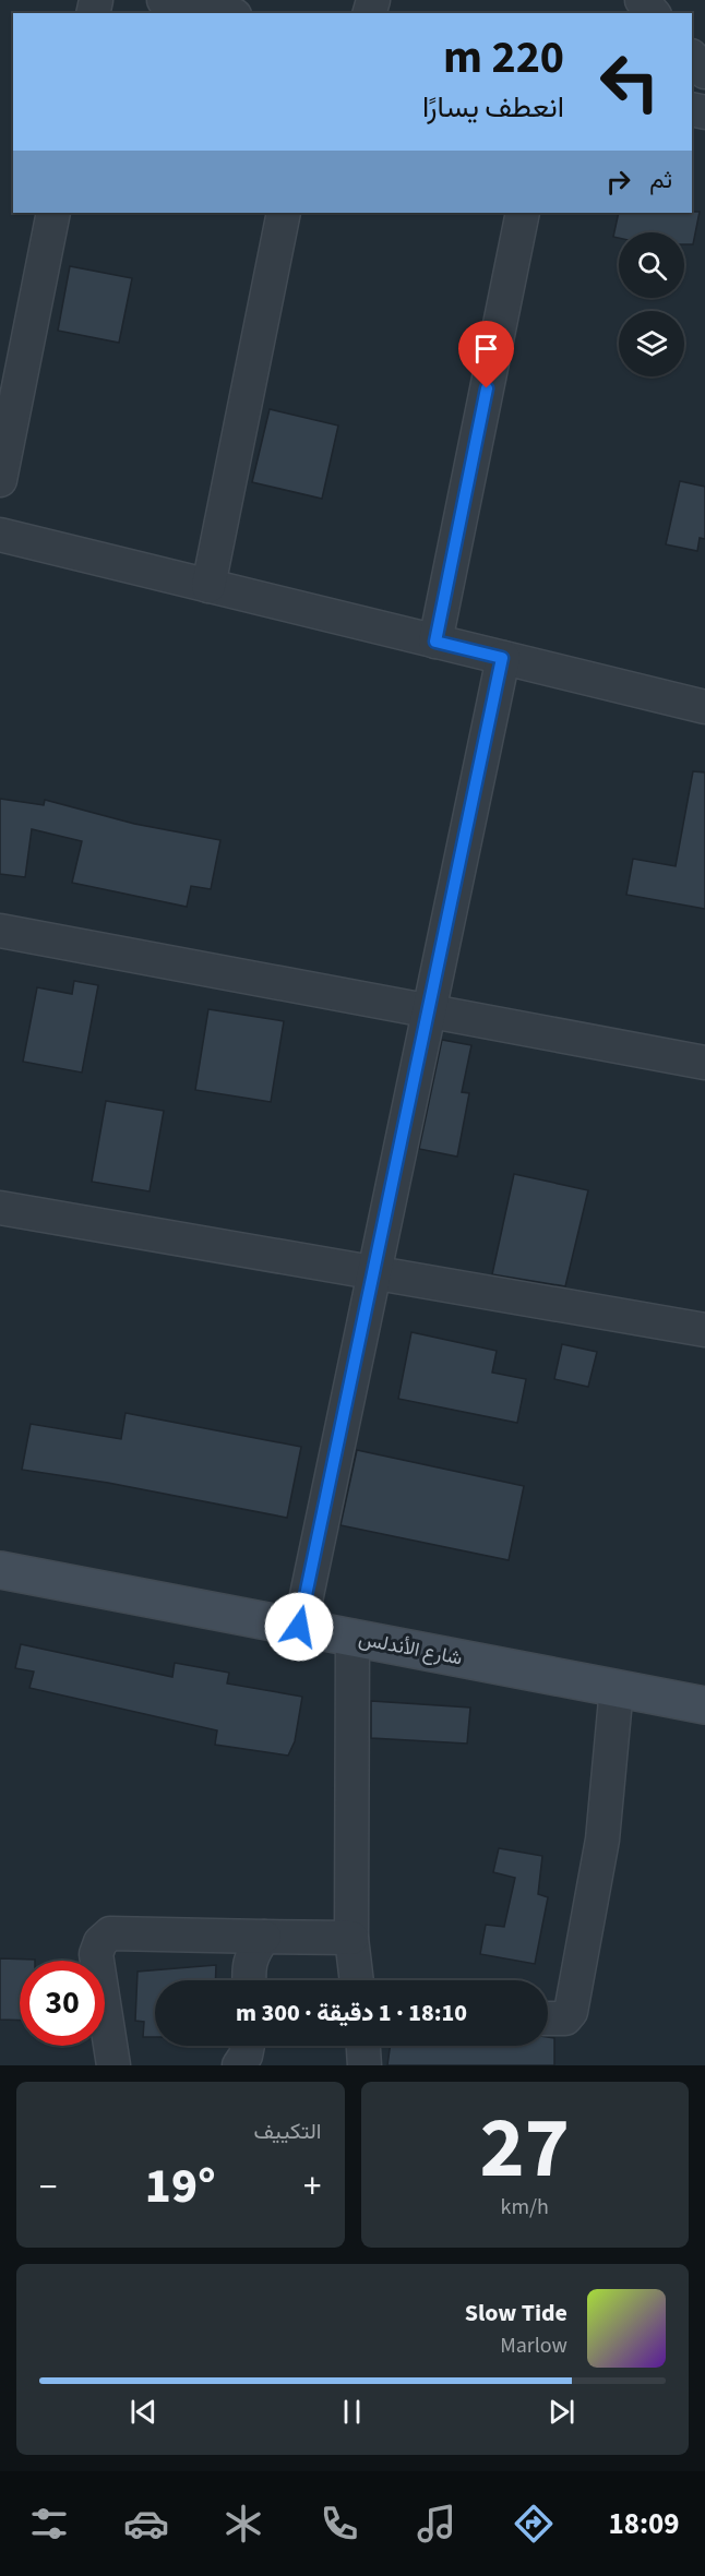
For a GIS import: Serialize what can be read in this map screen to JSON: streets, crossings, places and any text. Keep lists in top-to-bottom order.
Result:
{
  "streets": {
    "main road": ["شارع الأندلس"]
  },
  "page": {
    "turn": ["220 m", "انعطف يسارًا"],
    "then": "ثم",
    "limit": "30",
    "trip": "18:10 · 1 دقيقة · 300 m",
    "tile": [
      ["27", "km/h"],
      "التكييف"
    ],
    "heat": ["−", "19°", "+"],
    "song": ["Slow Tide", "Marlow"],
    "tabs": "18:09"
  }
}
